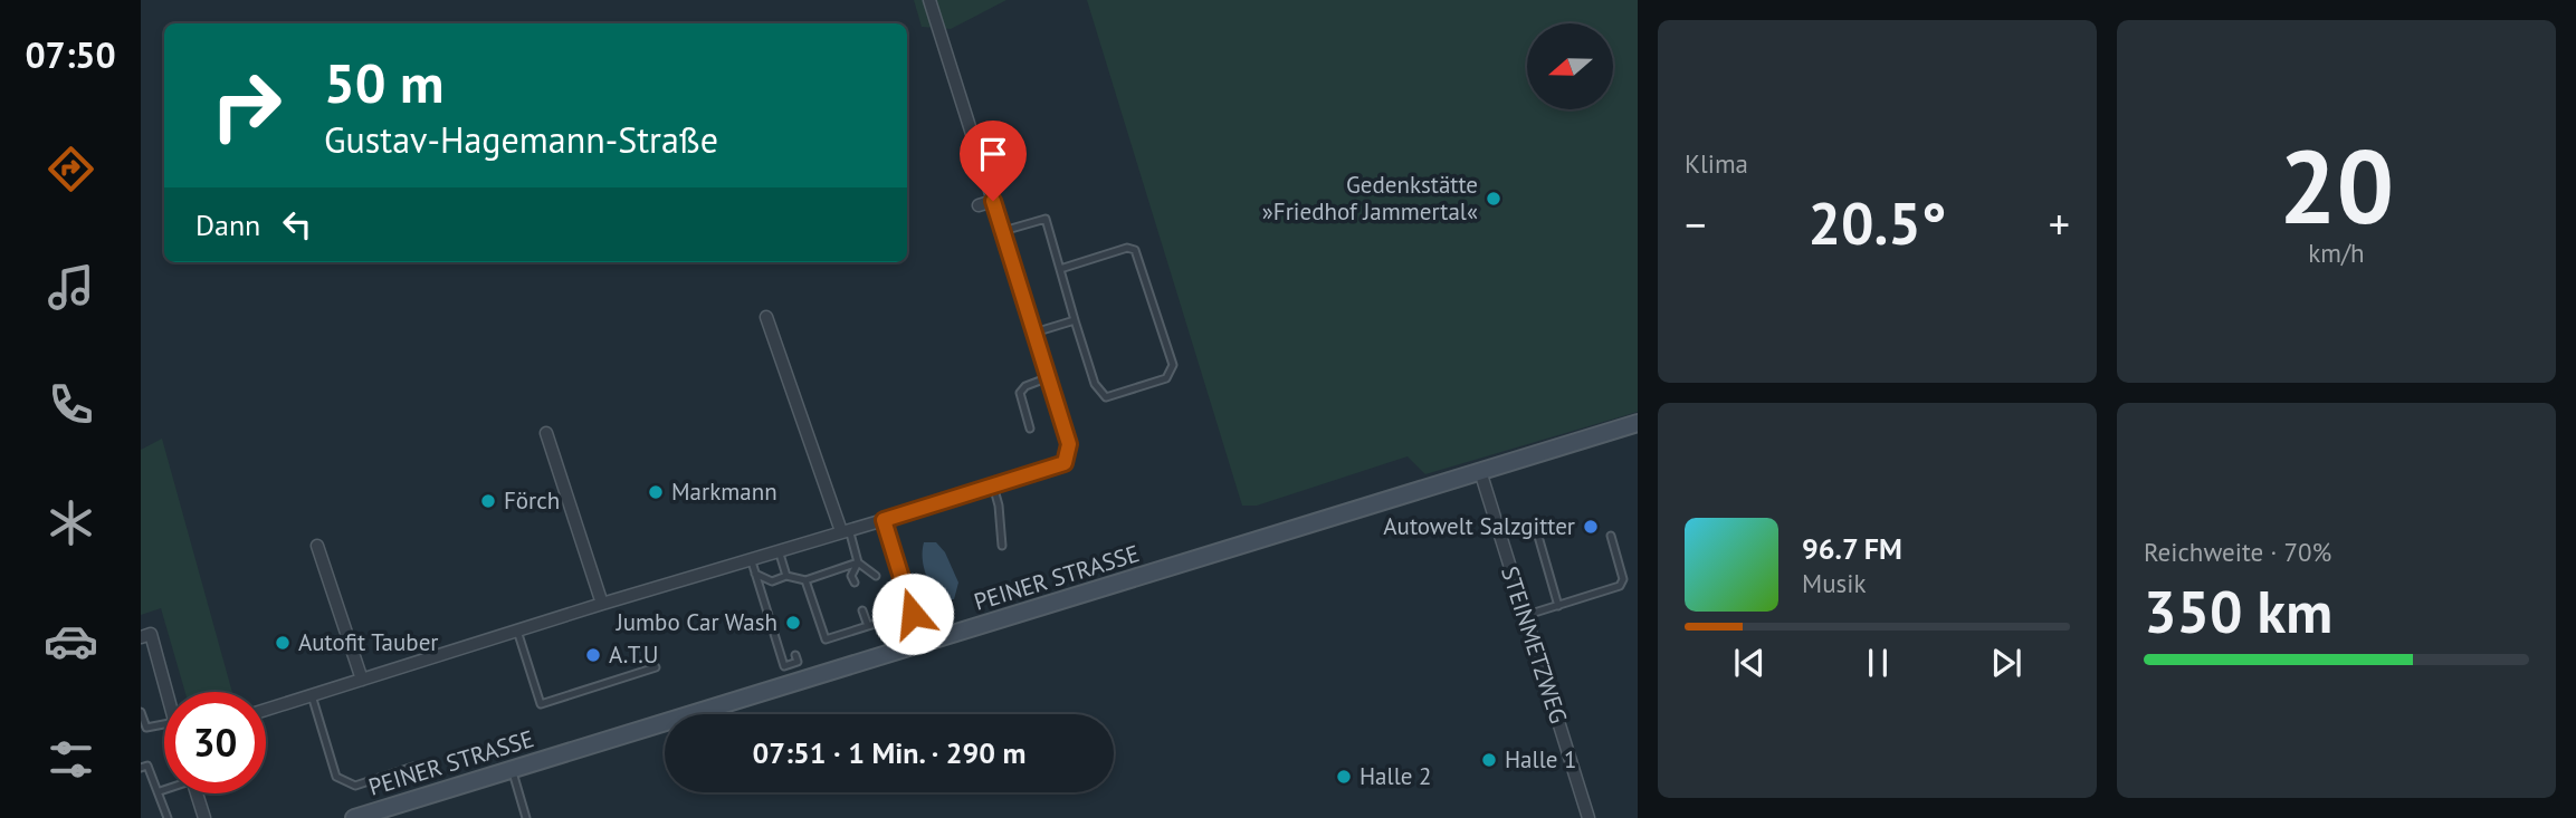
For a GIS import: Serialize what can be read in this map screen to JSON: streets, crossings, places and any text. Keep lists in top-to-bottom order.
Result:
{
  "streets": {
    "main road": ["PEINER STRASSE"],
    "street": ["STEINMETZWEG"]
  },
  "crossings": [
    ["PEINER STRASSE", "STEINMETZWEG"]
  ],
  "places": [
    "Gedenkstätte »Friedhof Jammertal«",
    "Markmann",
    "Förch",
    "Autowelt Salzgitter",
    "Jumbo Car Wash",
    "Autofit Tauber",
    "A.T.U",
    "Halle 1",
    "Halle 2"
  ],
  "north": "left",
  "page": {
    "tabs": "07:50",
    "tile": [
      "Klima",
      ["20", "km/h"],
      ["Reichweite · 70%", "350 km"]
    ],
    "turn": ["50 m", "Gustav-Hagemann-Straße"],
    "then": "Dann",
    "heat": ["−", "20.5°", "+"],
    "song": ["96.7 FM", "Musik"],
    "limit": "30",
    "trip": "07:51 · 1 Min. · 290 m"
  }
}
